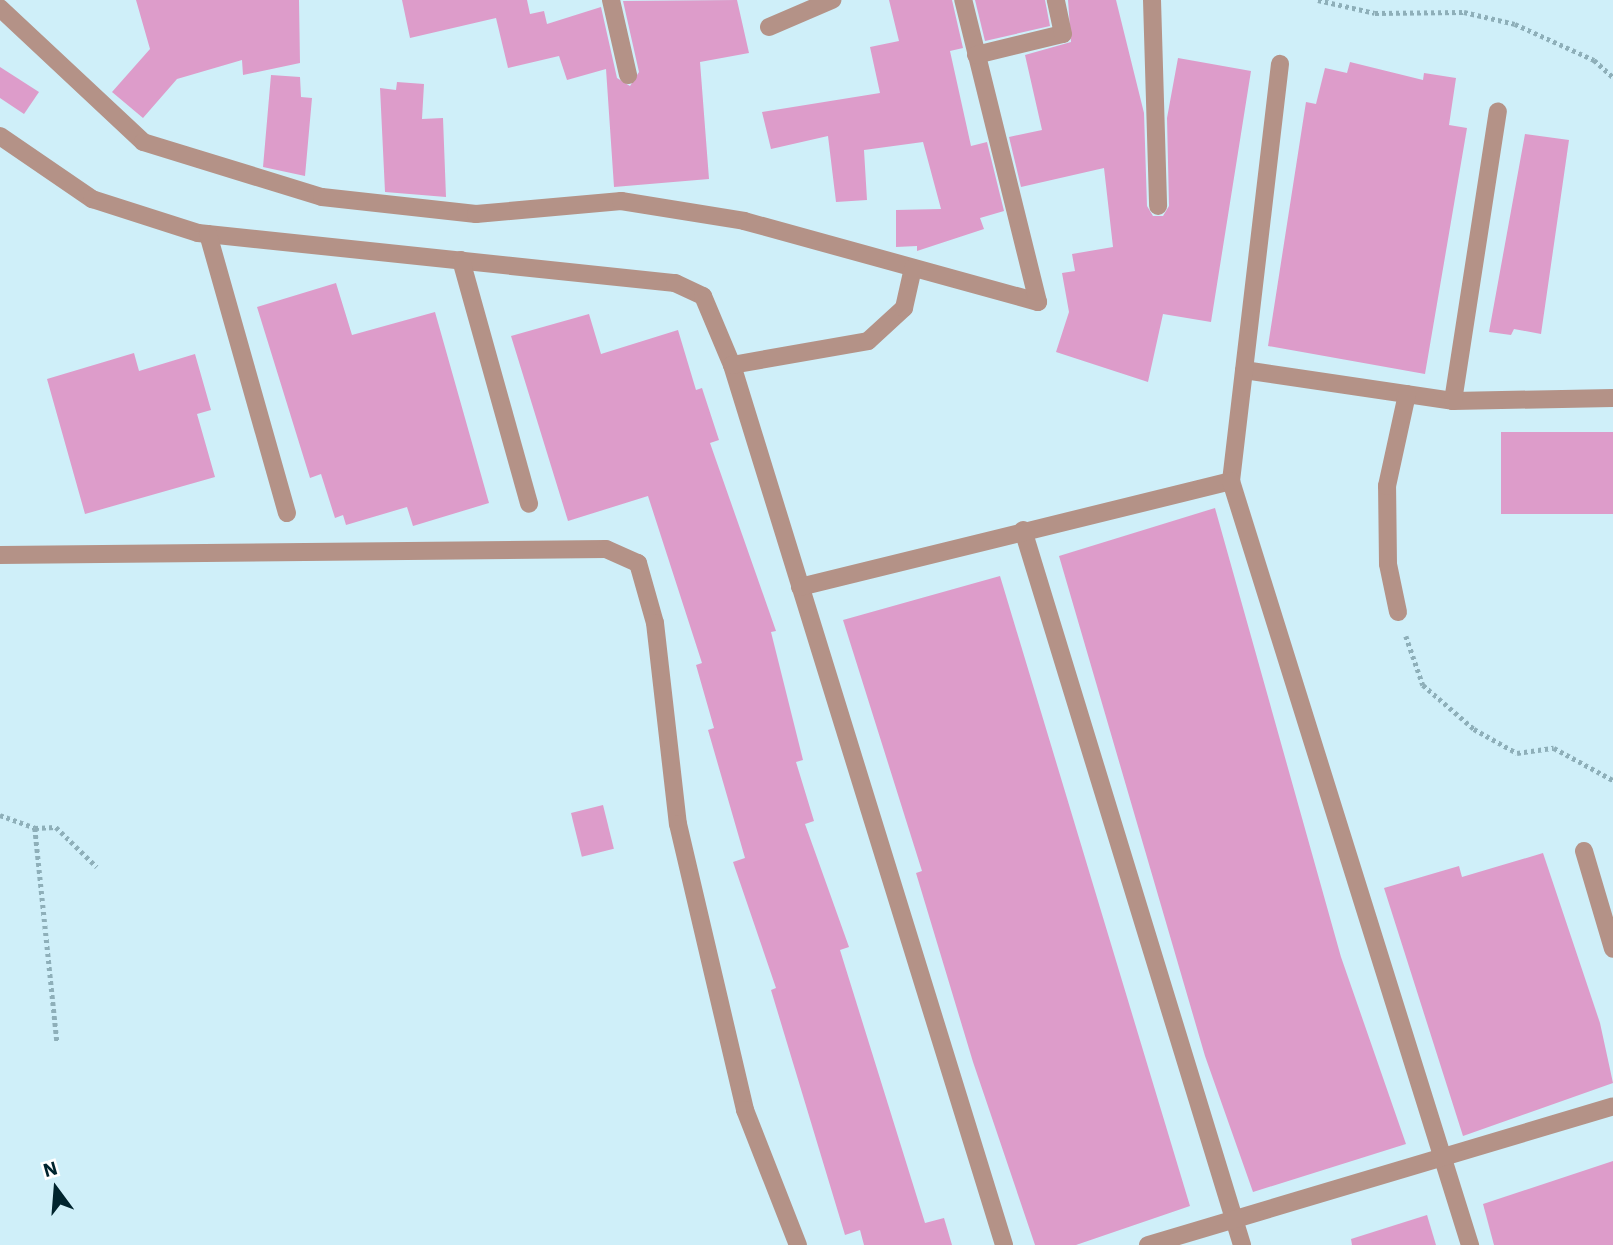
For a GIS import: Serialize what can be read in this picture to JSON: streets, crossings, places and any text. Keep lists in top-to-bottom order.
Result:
{
  "north": "top"
}
